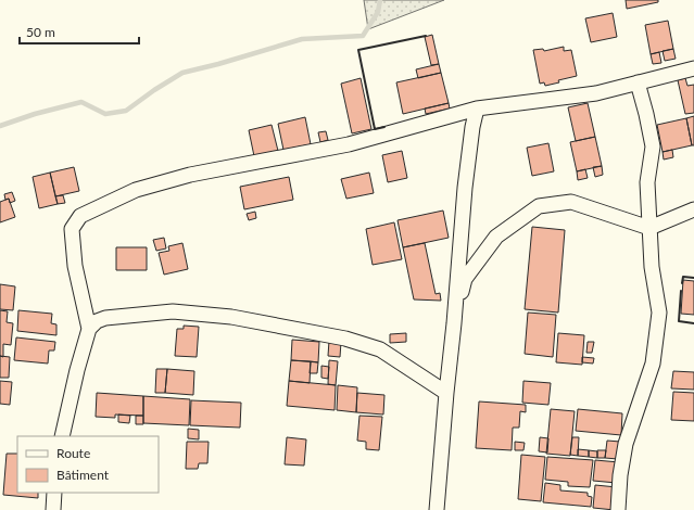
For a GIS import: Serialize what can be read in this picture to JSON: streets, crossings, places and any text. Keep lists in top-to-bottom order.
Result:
{
  "legend": ["Route", "Bâtiment"],
  "scale_bar": "50 m"
}
